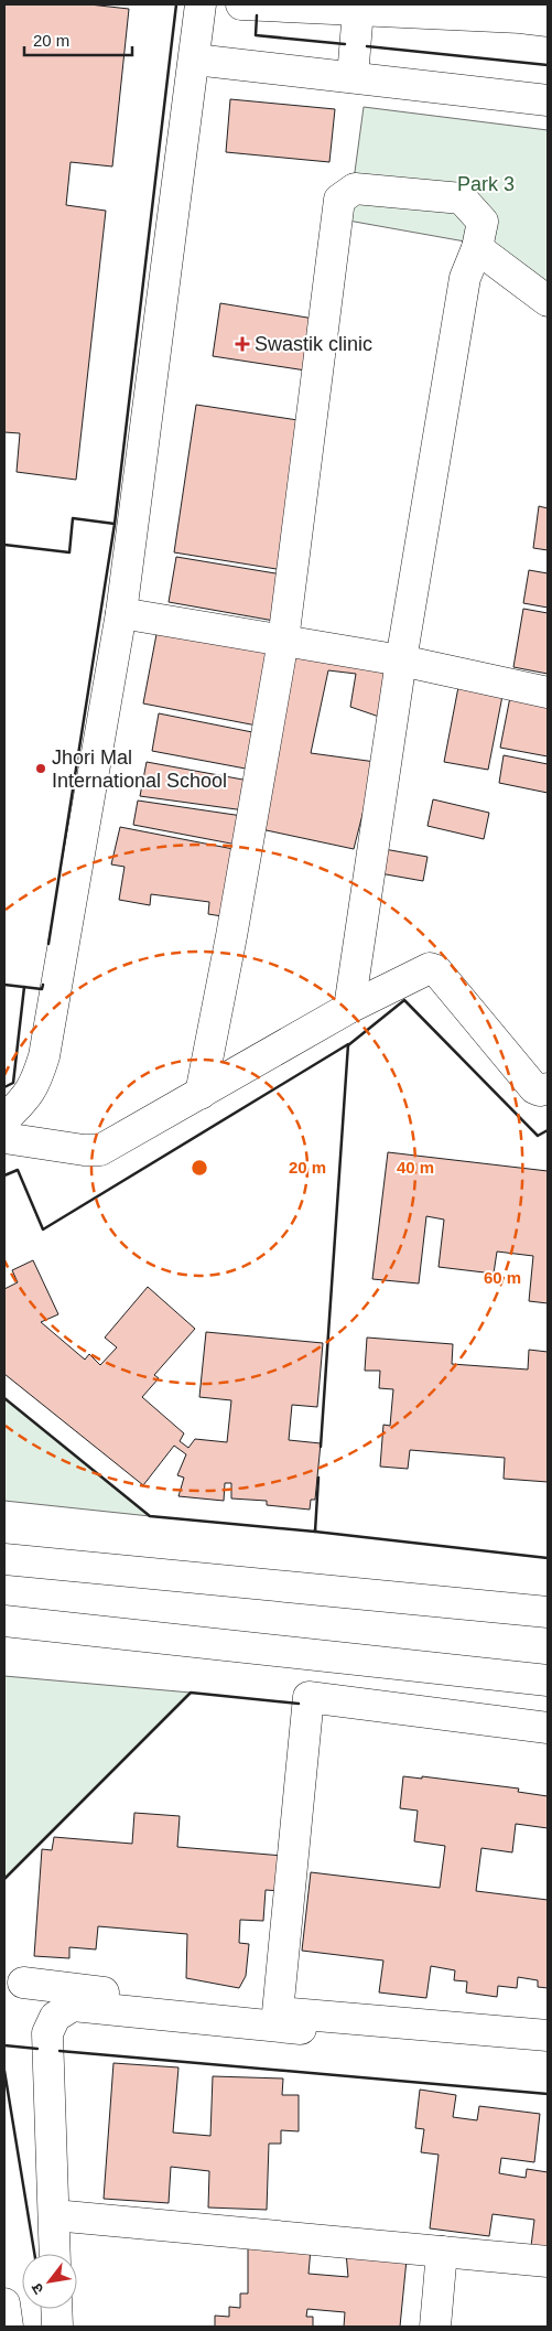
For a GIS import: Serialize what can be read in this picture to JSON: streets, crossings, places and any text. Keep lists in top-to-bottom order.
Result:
{
  "parks": ["Park 3"],
  "places": {
    "health": ["Swastik clinic"],
    "other": ["Jhori Mal International School"]
  },
  "scale_bar": "20 m",
  "north": "bottom left",
  "rings": ["20 m", "40 m", "60 m"]
}
